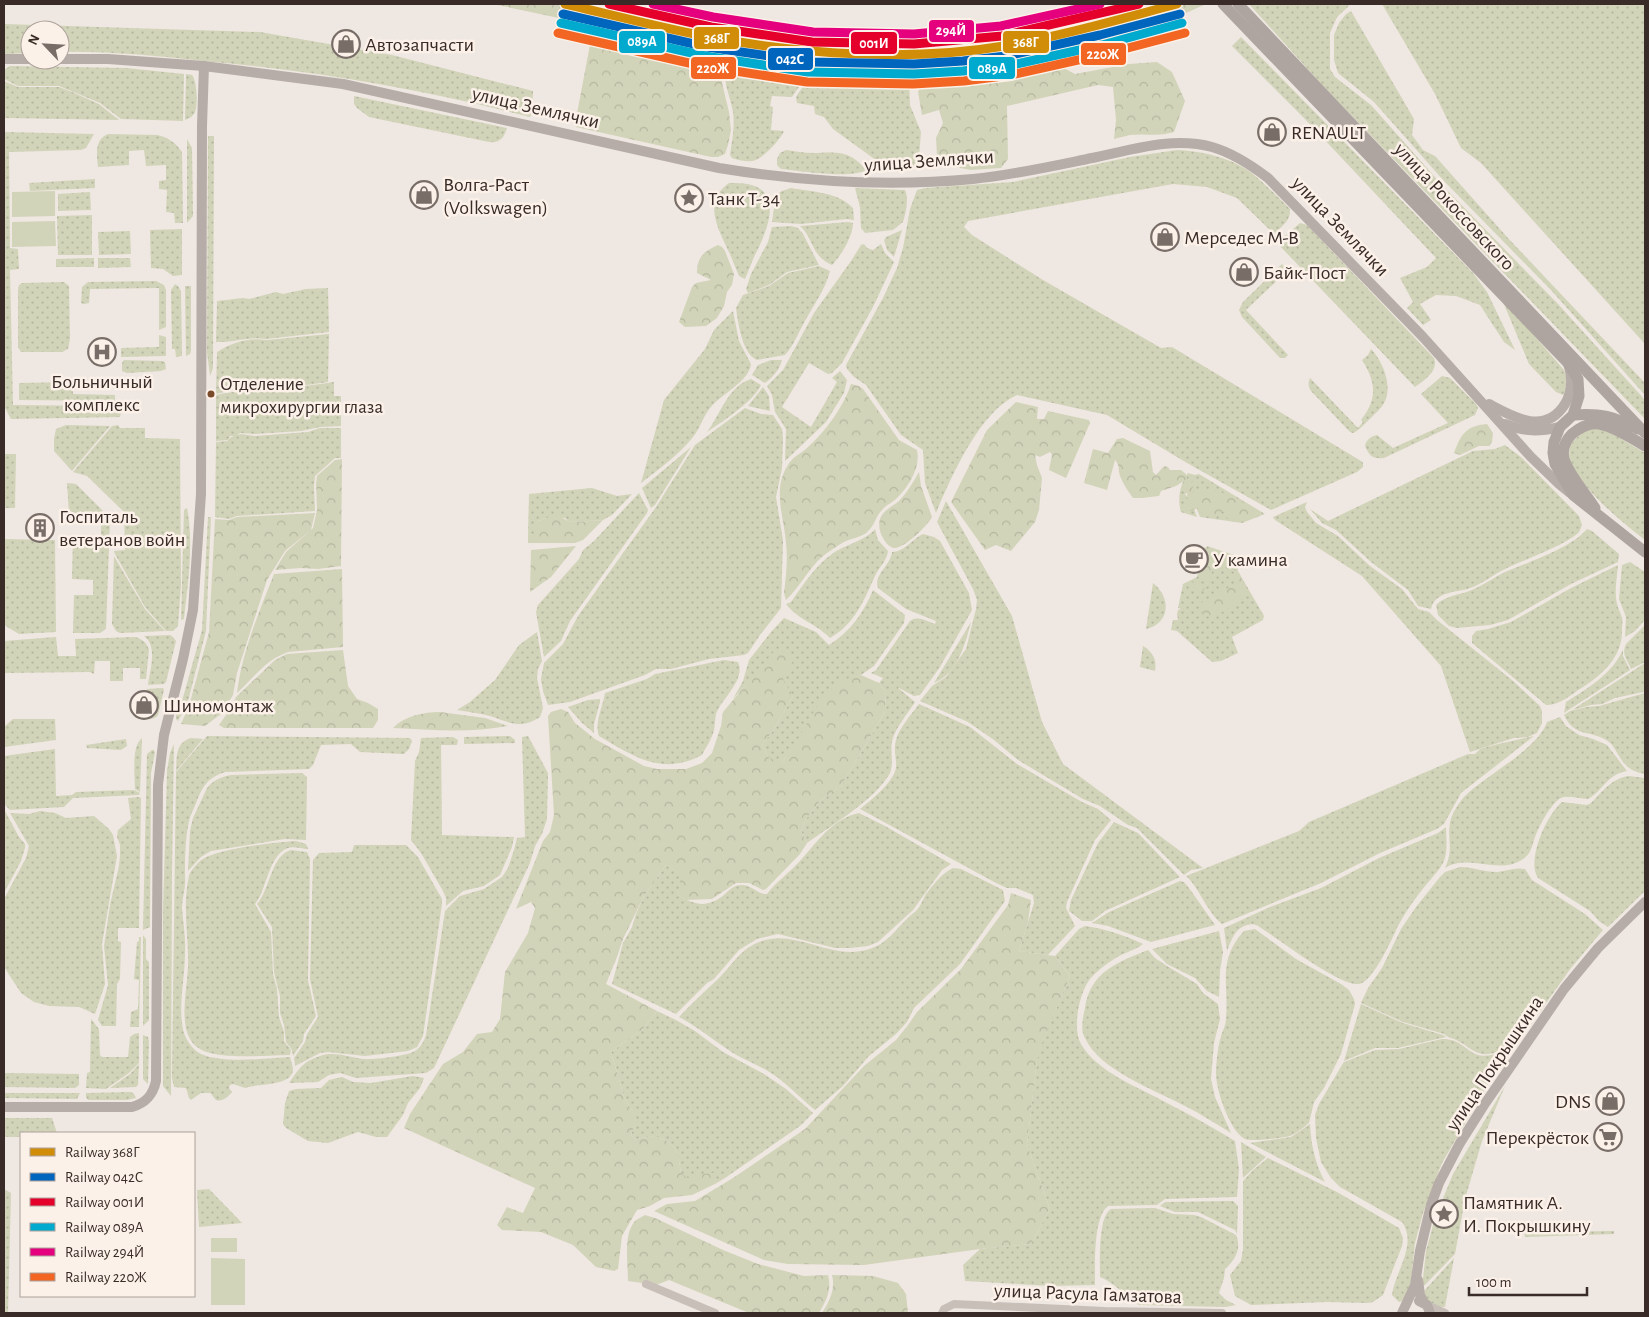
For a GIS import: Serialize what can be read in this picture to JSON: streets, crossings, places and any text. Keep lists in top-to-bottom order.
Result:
{
  "streets": {
    "highway": ["улица Землячки", "улица Рокоссовского"],
    "main road": ["улица Покрышкина"],
    "street": ["улица Расула Гамзатова"]
  },
  "places": {
    "shop": [
      "Автозапчасти",
      "RENAULT",
      "Волга-Раст (Volkswagen)",
      "Мерседес M-B",
      "Байк-Пост",
      "Шиномонтаж",
      "DNS"
    ],
    "place": ["Танк Т-34", "Памятник А. И. Покрышкину"],
    "hospital": ["Больничный комплекс"],
    "other": ["Отделение микрохирургии глаза"],
    "building": ["Госпиталь ветеранов войн"],
    "cafe": ["У камина"],
    "supermarket": ["Перекрёсток"]
  },
  "lines": [
    "rail line 368Г",
    "rail line 001И",
    "rail line 294Й",
    "rail line 042С",
    "rail line 089А",
    "rail line 220Ж"
  ],
  "legend": [
    "Railway 368Г",
    "Railway 042С",
    "Railway 001И",
    "Railway 089А",
    "Railway 294Й",
    "Railway 220Ж"
  ],
  "scale_bar": "100 m",
  "north": "top left"
}
